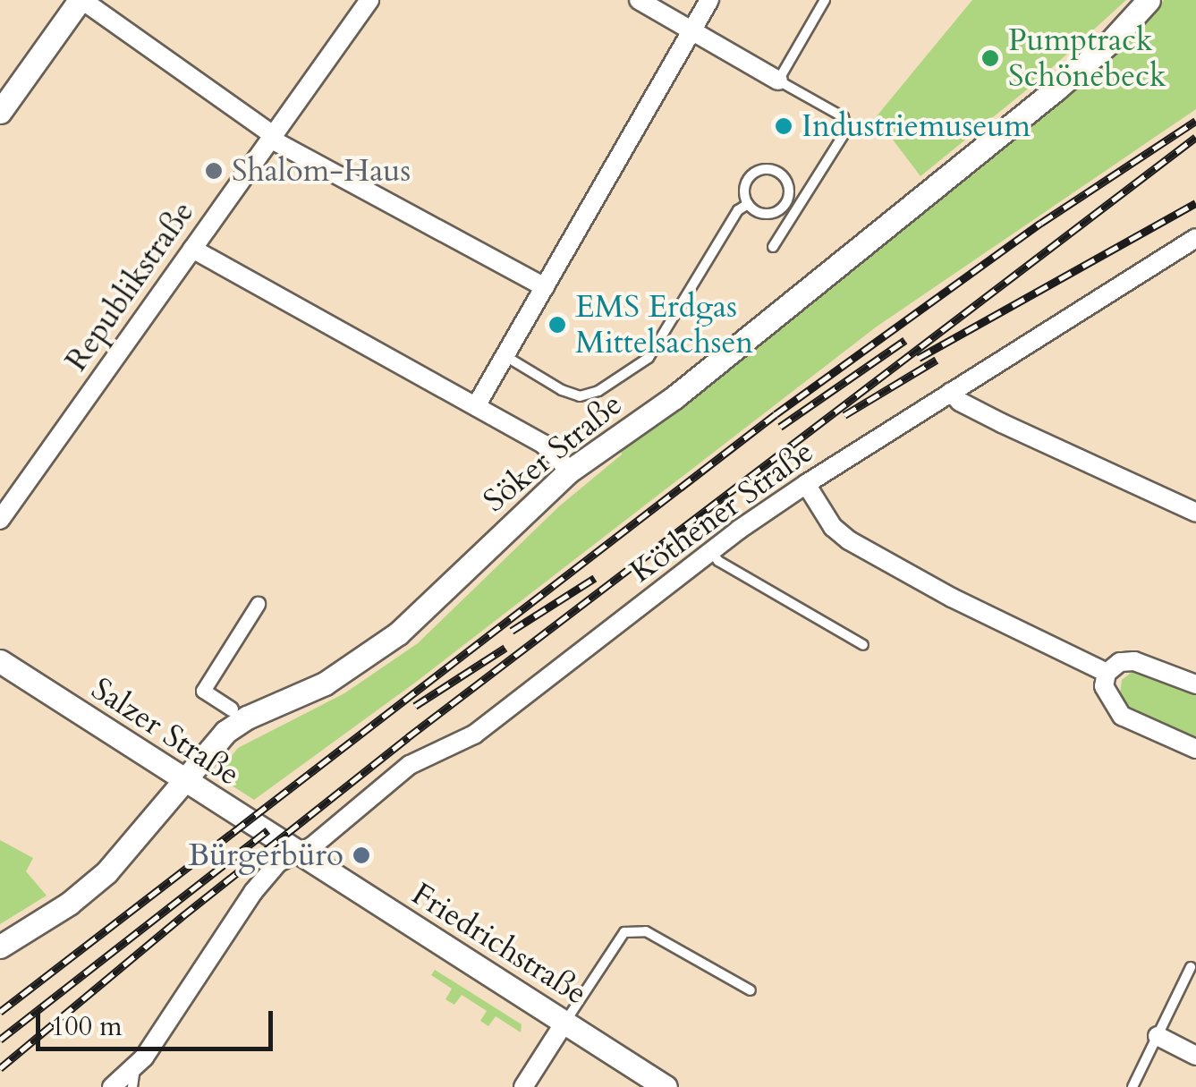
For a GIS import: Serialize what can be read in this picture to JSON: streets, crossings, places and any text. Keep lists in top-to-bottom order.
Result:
{
  "streets": {
    "street": [
      "Republikstraße",
      "Söker Straße",
      "Köthener Straße",
      "Salzer Straße",
      "Friedrichstraße"
    ]
  },
  "crossings": [
    ["Söker Straße", "Salzer Straße"],
    ["Köthener Straße", "Salzer Straße"],
    ["Köthener Straße", "Friedrichstraße"],
    ["Salzer Straße", "Friedrichstraße"]
  ],
  "places": [
    "Pumptrack Schönebeck",
    "Industriemuseum",
    "Shalom-Haus",
    "EMS Erdgas Mittelsachsen",
    "Bürgerbüro"
  ],
  "scale_bar": "100 m"
}
